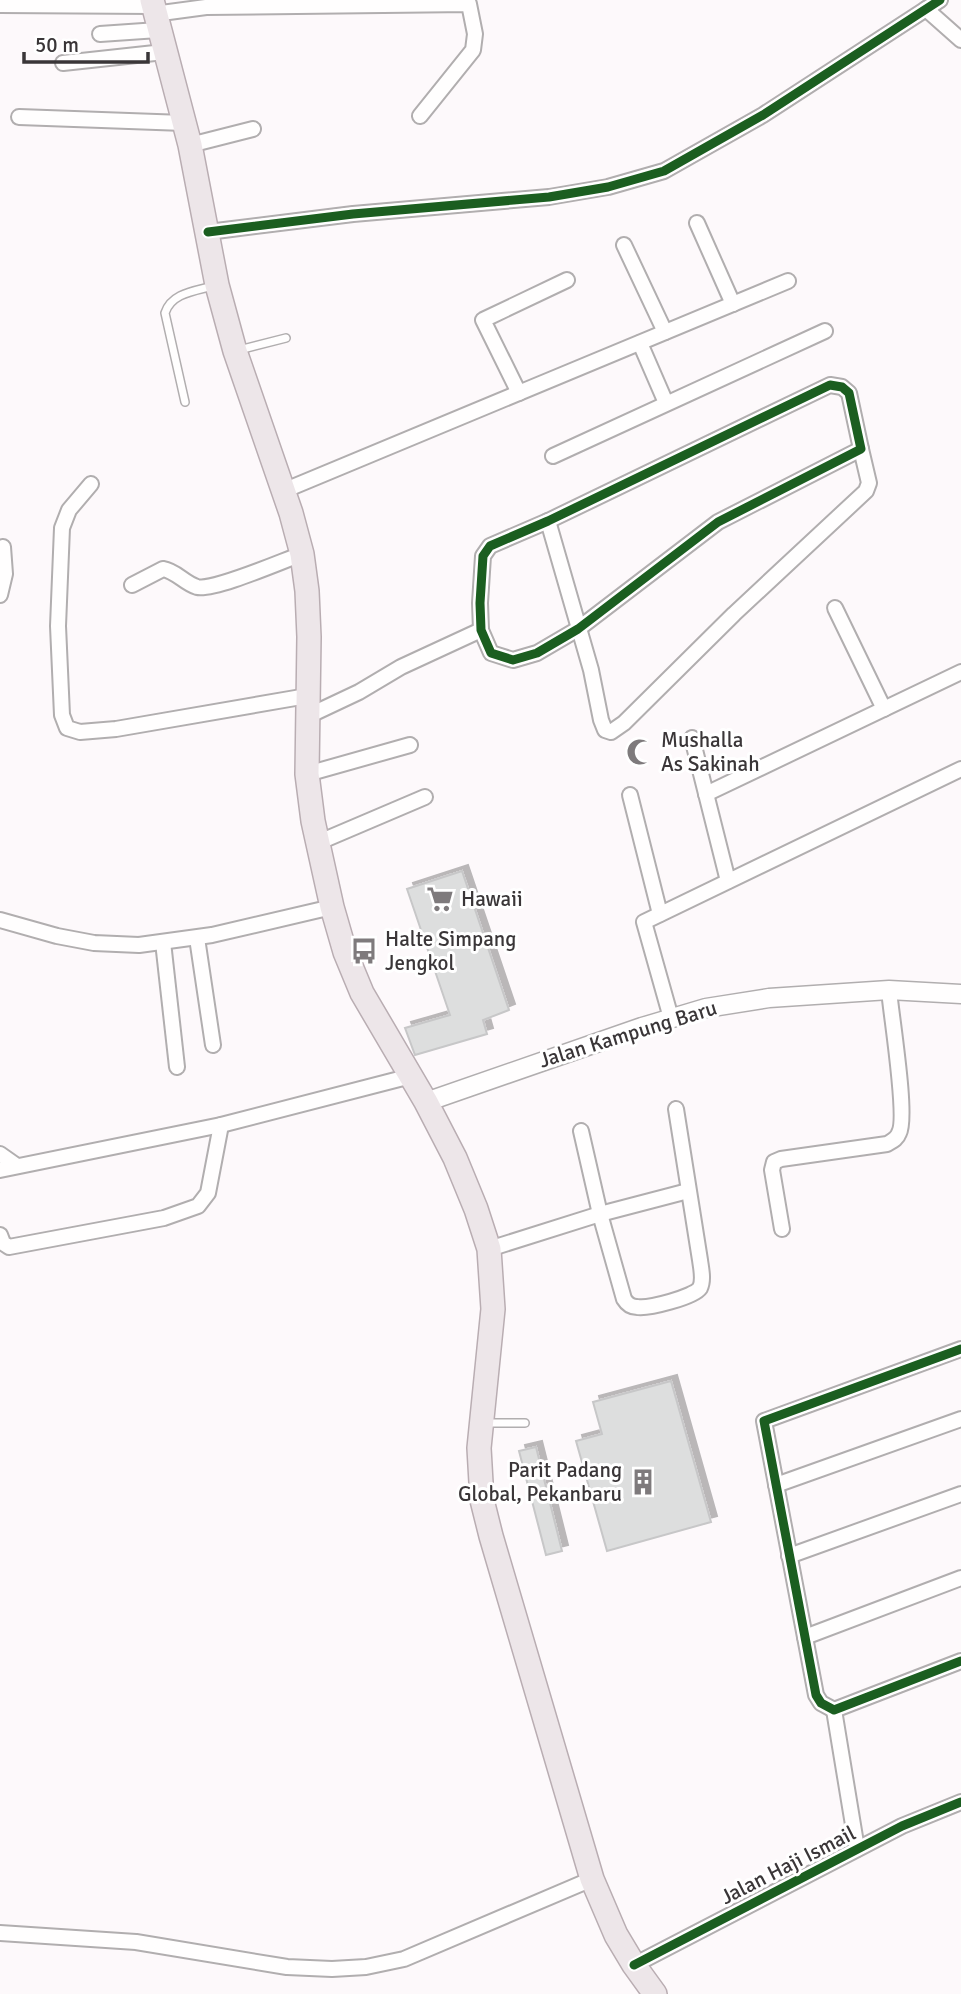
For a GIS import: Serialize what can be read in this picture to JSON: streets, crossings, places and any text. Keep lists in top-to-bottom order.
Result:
{
  "streets": {
    "street": ["Jalan Kampung Baru", "Jalan Haji Ismail"]
  },
  "places": {
    "mosque": ["Mushalla As Sakinah"],
    "supermarket": ["Hawaii"],
    "bus stop": ["Halte Simpang Jengkol"],
    "building": ["Parit Padang Global, Pekanbaru"]
  },
  "scale_bar": "50 m"
}
